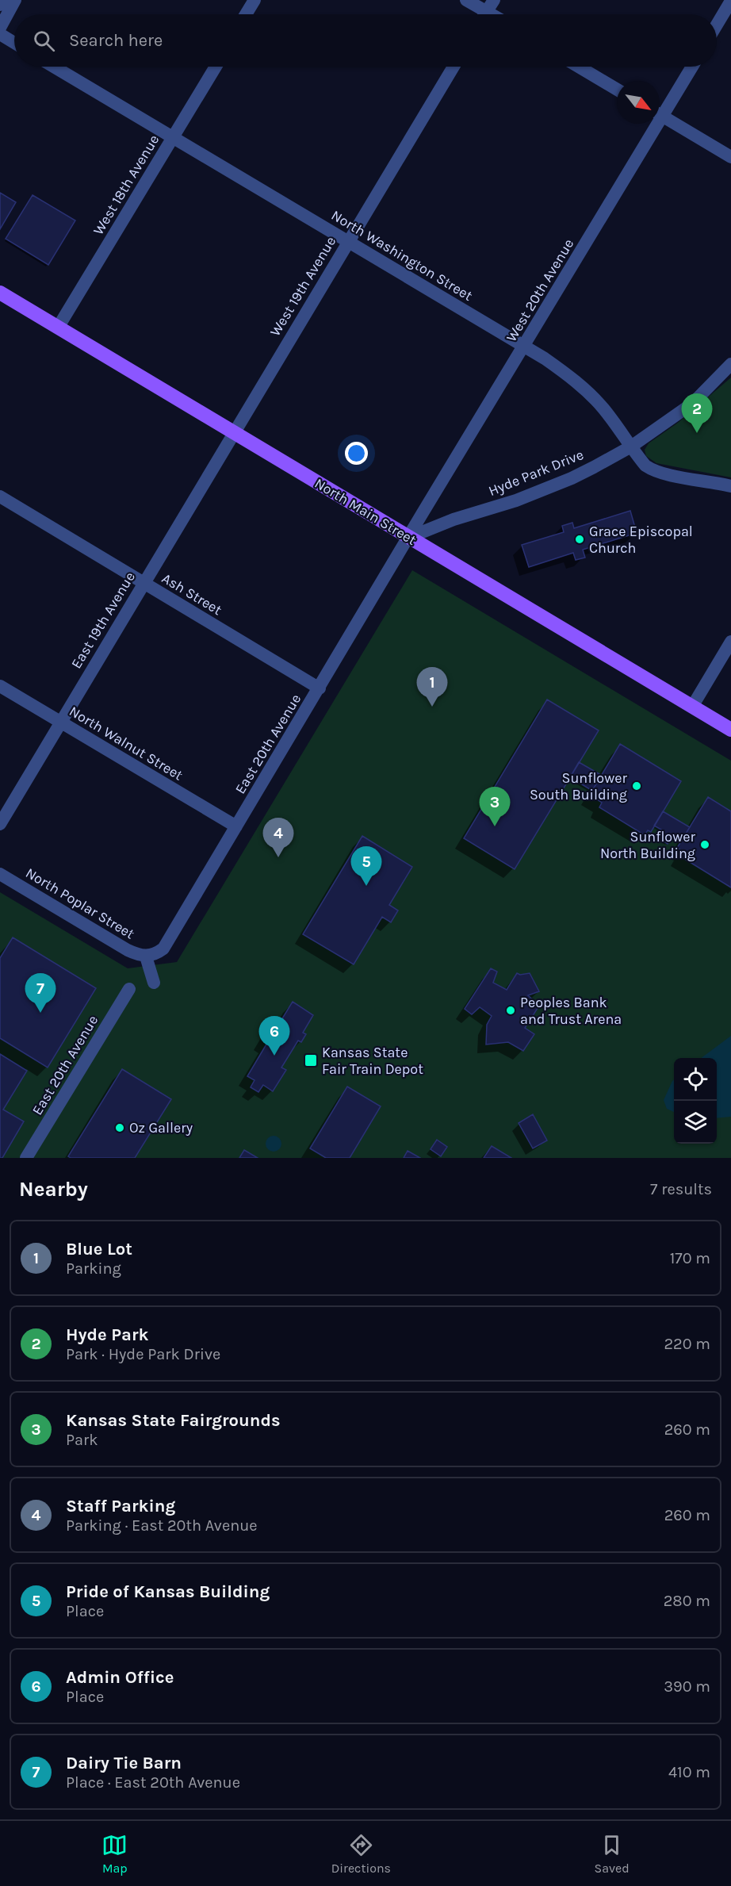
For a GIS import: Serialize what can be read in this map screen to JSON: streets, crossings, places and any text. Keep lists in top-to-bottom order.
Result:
{
  "streets": {
    "main road": ["North Main Street"],
    "street": [
      "West 18th Avenue",
      "North Washington Street",
      "West 19th Avenue",
      "West 20th Avenue",
      "Hyde Park Drive",
      "Ash Street",
      "East 19th Avenue",
      "North Walnut Street",
      "East 20th Avenue",
      "North Poplar Street"
    ]
  },
  "crossings": [
    ["West 18th Avenue", "North Washington Street"],
    ["West 18th Avenue", "North Main Street"],
    ["North Washington Street", "West 19th Avenue"],
    ["North Washington Street", "West 20th Avenue"],
    ["North Washington Street", "Hyde Park Drive"],
    ["West 19th Avenue", "North Main Street"],
    ["West 19th Avenue", "East 19th Avenue"],
    ["West 20th Avenue", "Hyde Park Drive"],
    ["West 20th Avenue", "North Main Street"],
    ["West 20th Avenue", "East 20th Avenue"],
    ["Hyde Park Drive", "North Main Street"],
    ["Hyde Park Drive", "East 20th Avenue"],
    ["North Main Street", "East 19th Avenue"],
    ["North Main Street", "East 20th Avenue"],
    ["Ash Street", "East 19th Avenue"],
    ["Ash Street", "East 20th Avenue"],
    ["East 19th Avenue", "North Walnut Street"],
    ["North Walnut Street", "East 20th Avenue"],
    ["East 20th Avenue", "North Poplar Street"]
  ],
  "places": {
    "other": [
      "Grace Episcopal Church",
      "Sunflower South Building",
      "Sunflower North Building",
      "Peoples Bank and Trust Arena",
      "Oz Gallery"
    ],
    "transit": ["Kansas State Fair Train Depot"]
  },
  "north": "bottom right",
  "page": {
    "search": "Search here",
    "pins": [
      "2",
      "1",
      "3",
      "4",
      "5",
      "7",
      "6"
    ],
    "heading": ["Nearby", "7 results"],
    "list": [
      {
        "mark": "1",
        "name": "Blue Lot",
        "note": "Parking",
        "value": "170 m"
      },
      {
        "mark": "2",
        "name": "Hyde Park",
        "note": "Park · Hyde Park Drive",
        "value": "220 m"
      },
      {
        "mark": "3",
        "name": "Kansas State Fairgrounds",
        "note": "Park",
        "value": "260 m"
      },
      {
        "mark": "4",
        "name": "Staff Parking",
        "note": "Parking · East 20th Avenue",
        "value": "260 m"
      },
      {
        "mark": "5",
        "name": "Pride of Kansas Building",
        "note": "Place",
        "value": "280 m"
      },
      {
        "mark": "6",
        "name": "Admin Office",
        "note": "Place",
        "value": "390 m"
      },
      {
        "mark": "7",
        "name": "Dairy Tie Barn",
        "note": "Place · East 20th Avenue",
        "value": "410 m"
      }
    ],
    "nav": ["Map", "Directions", "Saved"]
  }
}
